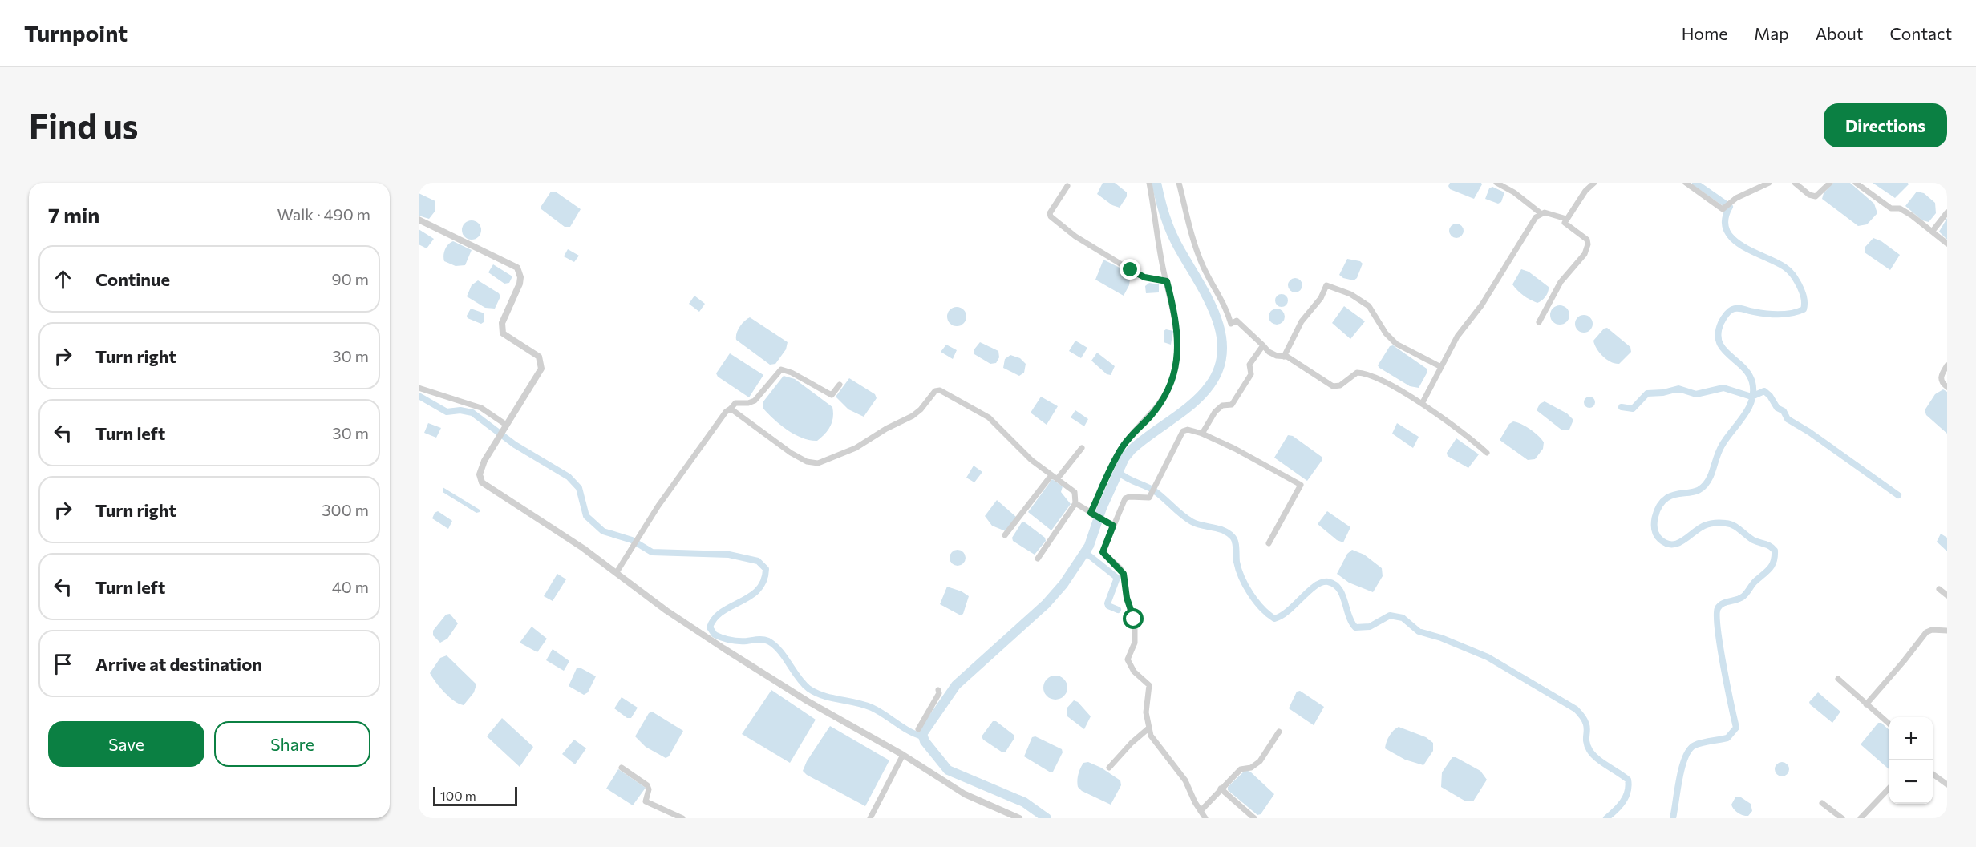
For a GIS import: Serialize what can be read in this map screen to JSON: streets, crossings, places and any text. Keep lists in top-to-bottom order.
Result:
{
  "scale_bar": "100 m",
  "page": {
    "header": "Turnpoint",
    "nav": [
      "Home",
      "Map",
      "About",
      "Contact"
    ],
    "buttons": [
      "Directions",
      ["Save", "Share"]
    ],
    "title": "Find us",
    "heading": ["7 min", "Walk · 490 m"],
    "list": [
      ["Continue", "90 m"],
      ["Turn right", "30 m"],
      ["Turn left", "30 m"],
      ["Turn right", "300 m"],
      ["Turn left", "40 m"],
      "Arrive at destination"
    ],
    "map_buttons": ["+", "−"],
    "scale": "100 m"
  }
}
